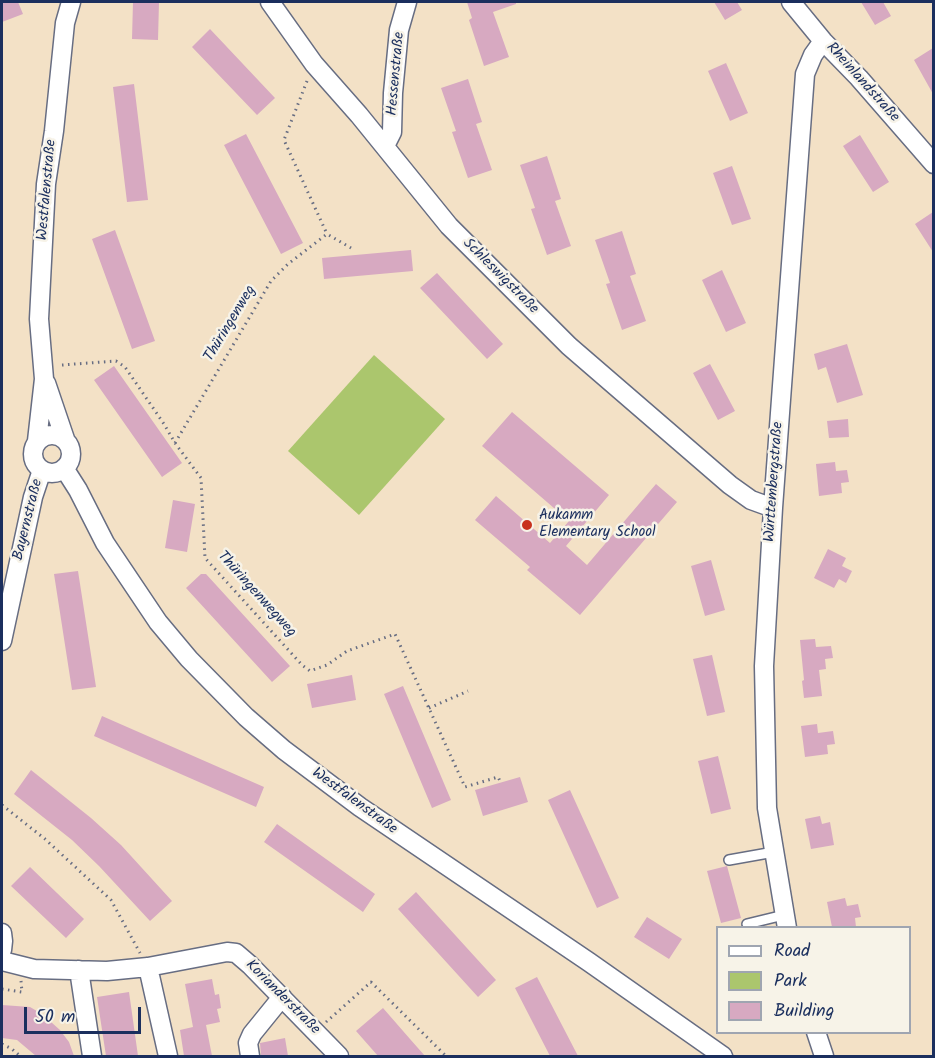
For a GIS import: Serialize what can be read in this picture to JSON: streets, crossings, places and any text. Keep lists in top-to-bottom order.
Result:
{
  "streets": {
    "street": [
      "Hessenstraße",
      "Rheinlandstraße",
      "Westfalenstraße",
      "Schleswigstraße",
      "Württembergstraße",
      "Bayernstraße",
      "Korianderstraße"
    ],
    "path": ["Thüringenweg", "Thüringenwegweg"]
  },
  "crossings": [
    ["Hessenstraße", "Schleswigstraße"],
    ["Rheinlandstraße", "Württembergstraße"],
    ["Westfalenstraße", "Bayernstraße"],
    ["Schleswigstraße", "Württembergstraße"],
    ["Thüringenweg", "Thüringenwegweg"]
  ],
  "places": ["Aukamm Elementary School"],
  "legend": ["Road", "Park", "Building"],
  "scale_bar": "50 m"
}
